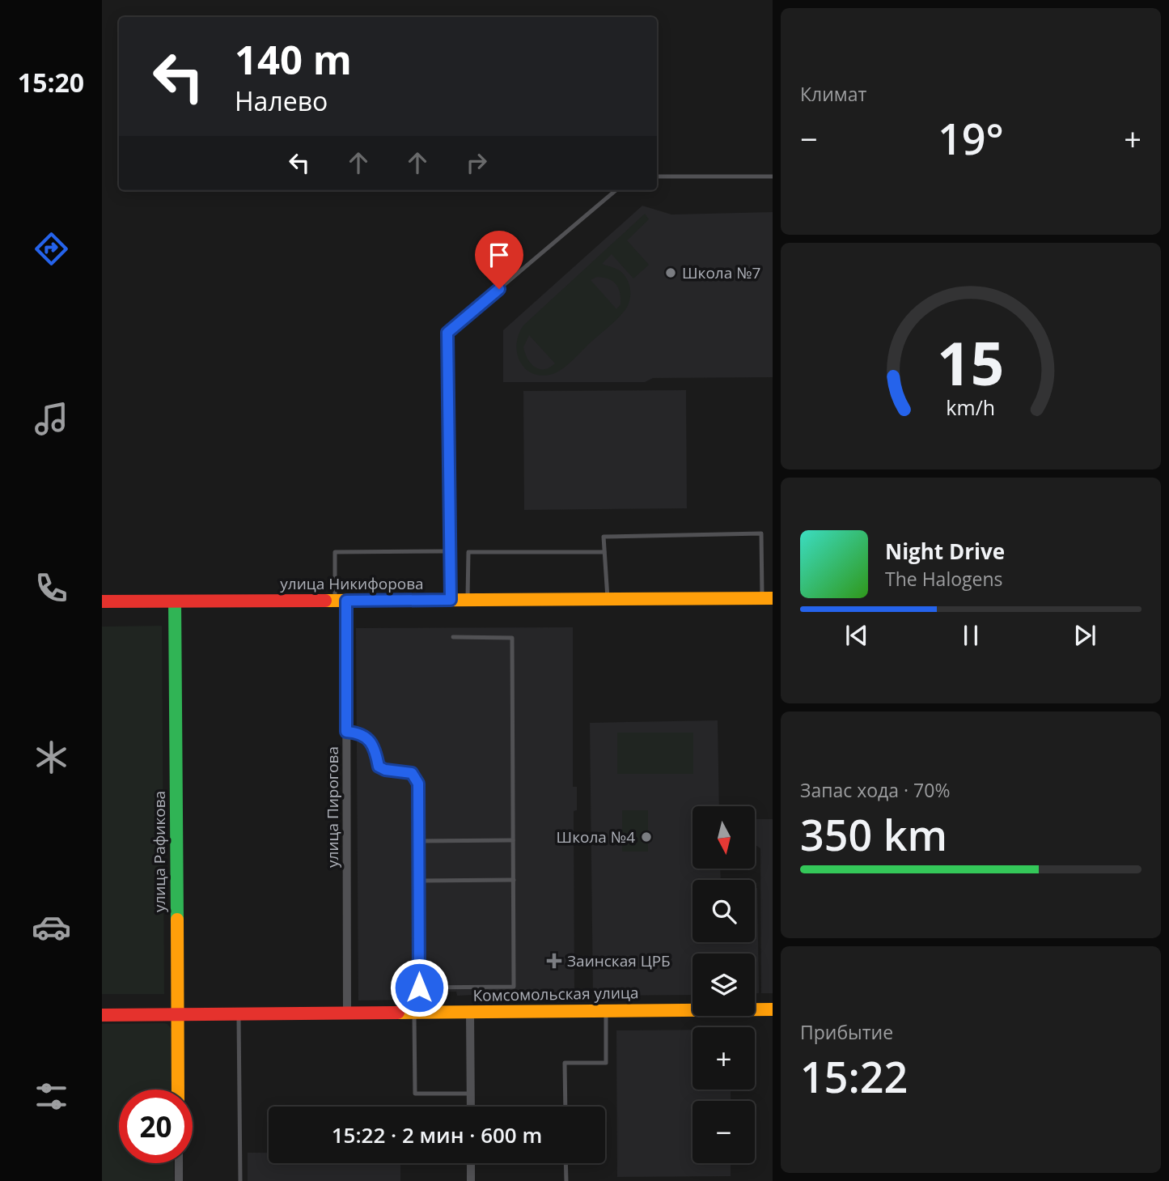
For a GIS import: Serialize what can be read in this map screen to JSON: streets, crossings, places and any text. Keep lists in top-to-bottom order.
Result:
{
  "streets": {
    "street": [
      "улица Никифорова",
      "улица Пирогова",
      "улица Рафикова",
      "Комсомольская улица"
    ]
  },
  "crossings": [
    ["улица Никифорова", "улица Пирогова"],
    ["улица Никифорова", "улица Рафикова"],
    ["улица Пирогова", "Комсомольская улица"],
    ["улица Рафикова", "Комсомольская улица"]
  ],
  "places": {
    "other": ["Школа №7", "Школа №4"],
    "health": ["Заинская ЦРБ"]
  },
  "north": "bottom",
  "page": {
    "tabs": "15:20",
    "tile": [
      "Климат",
      ["Запас хода · 70%", "350 km"],
      ["Прибытие", "15:22"]
    ],
    "turn": ["140 m", "Налево"],
    "heat": ["−", "19°", "+"],
    "song": ["Night Drive", "The Halogens"],
    "map_buttons": ["+", "−"],
    "limit": "20",
    "trip": "15:22 · 2 мин · 600 m",
    "gauge": ["15", "km/h"]
  }
}
